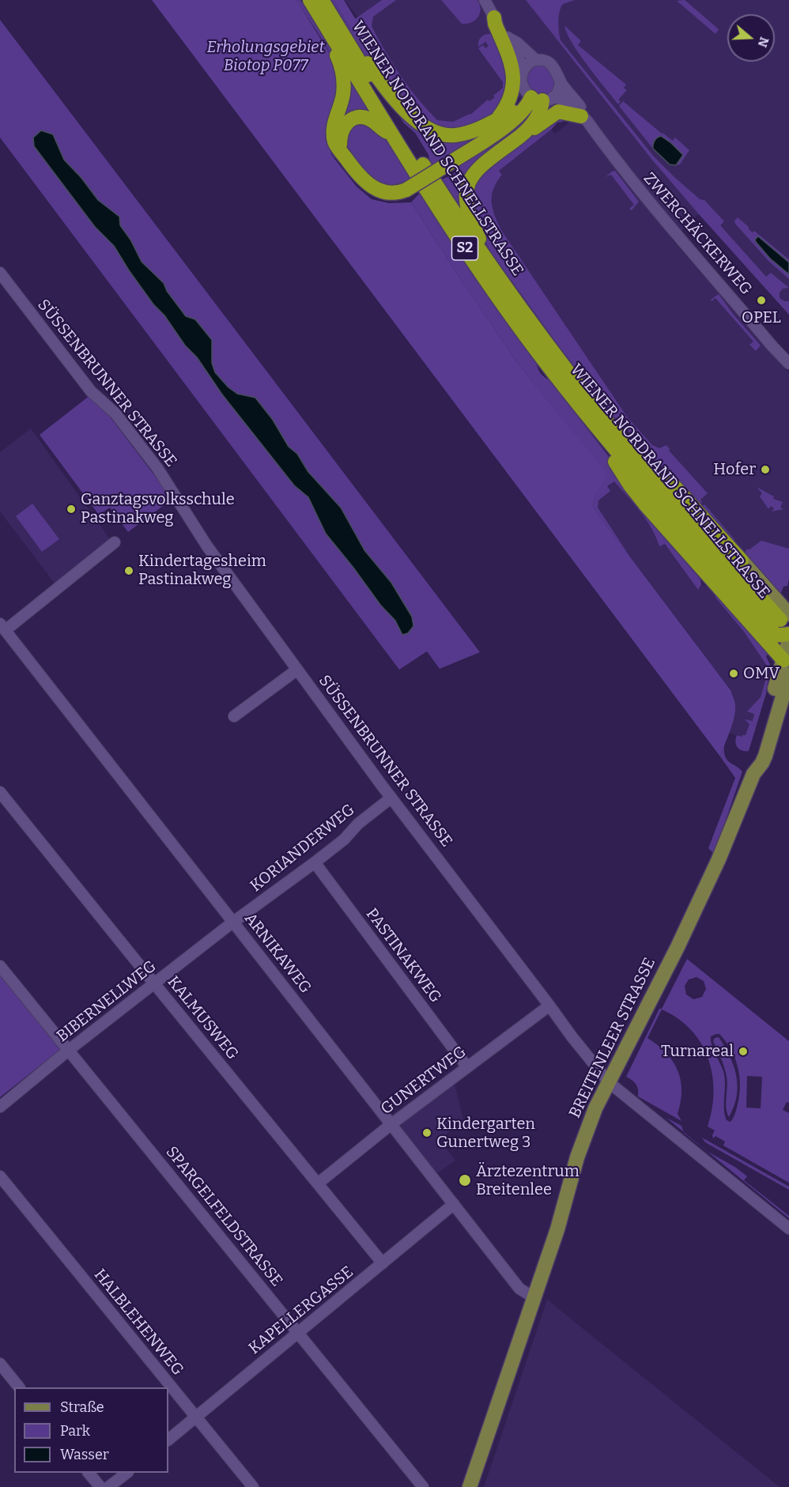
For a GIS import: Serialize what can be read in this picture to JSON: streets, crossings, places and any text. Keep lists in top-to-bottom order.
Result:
{
  "streets": {
    "highway": ["WIENER NORDRAND SCHNELLSTRASSE", "S2"],
    "main road": ["BREITENLEER STRASSE"],
    "street": [
      "ZWERCHÄCKERWEG",
      "SÜSSENBRUNNER STRASSE",
      "KORIANDERWEG",
      "ARNIKAWEG",
      "PASTINAKWEG",
      "BIBERNELLWEG",
      "KALMUSWEG",
      "GUNERTWEG",
      "SPARGELFELDSTRASSE",
      "KAPELLERGASSE",
      "HALBLEHENWEG"
    ]
  },
  "crossings": [
    ["SÜSSENBRUNNER STRASSE", "KORIANDERWEG"],
    ["SÜSSENBRUNNER STRASSE", "BREITENLEER STRASSE"],
    ["SÜSSENBRUNNER STRASSE", "GUNERTWEG"],
    ["KORIANDERWEG", "ARNIKAWEG"],
    ["KORIANDERWEG", "PASTINAKWEG"],
    ["KORIANDERWEG", "BIBERNELLWEG"],
    ["ARNIKAWEG", "BIBERNELLWEG"],
    ["ARNIKAWEG", "BREITENLEER STRASSE"],
    ["ARNIKAWEG", "GUNERTWEG"],
    ["ARNIKAWEG", "KAPELLERGASSE"],
    ["PASTINAKWEG", "GUNERTWEG"],
    ["BIBERNELLWEG", "KALMUSWEG"],
    ["BIBERNELLWEG", "SPARGELFELDSTRASSE"],
    ["KALMUSWEG", "GUNERTWEG"],
    ["KALMUSWEG", "KAPELLERGASSE"],
    ["SPARGELFELDSTRASSE", "KAPELLERGASSE"],
    ["KAPELLERGASSE", "HALBLEHENWEG"]
  ],
  "parks": ["Erholungsgebiet Biotop P077"],
  "places": [
    "OPEL",
    "Hofer",
    "Ganztagsvolksschule Pastinakweg",
    "Kindertagesheim Pastinakweg",
    "OMV",
    "Turnareal",
    "Kindergarten Gunertweg 3",
    "Ärztezentrum Breitenlee"
  ],
  "legend": ["Straße", "Park", "Wasser"],
  "north": "right"
}
